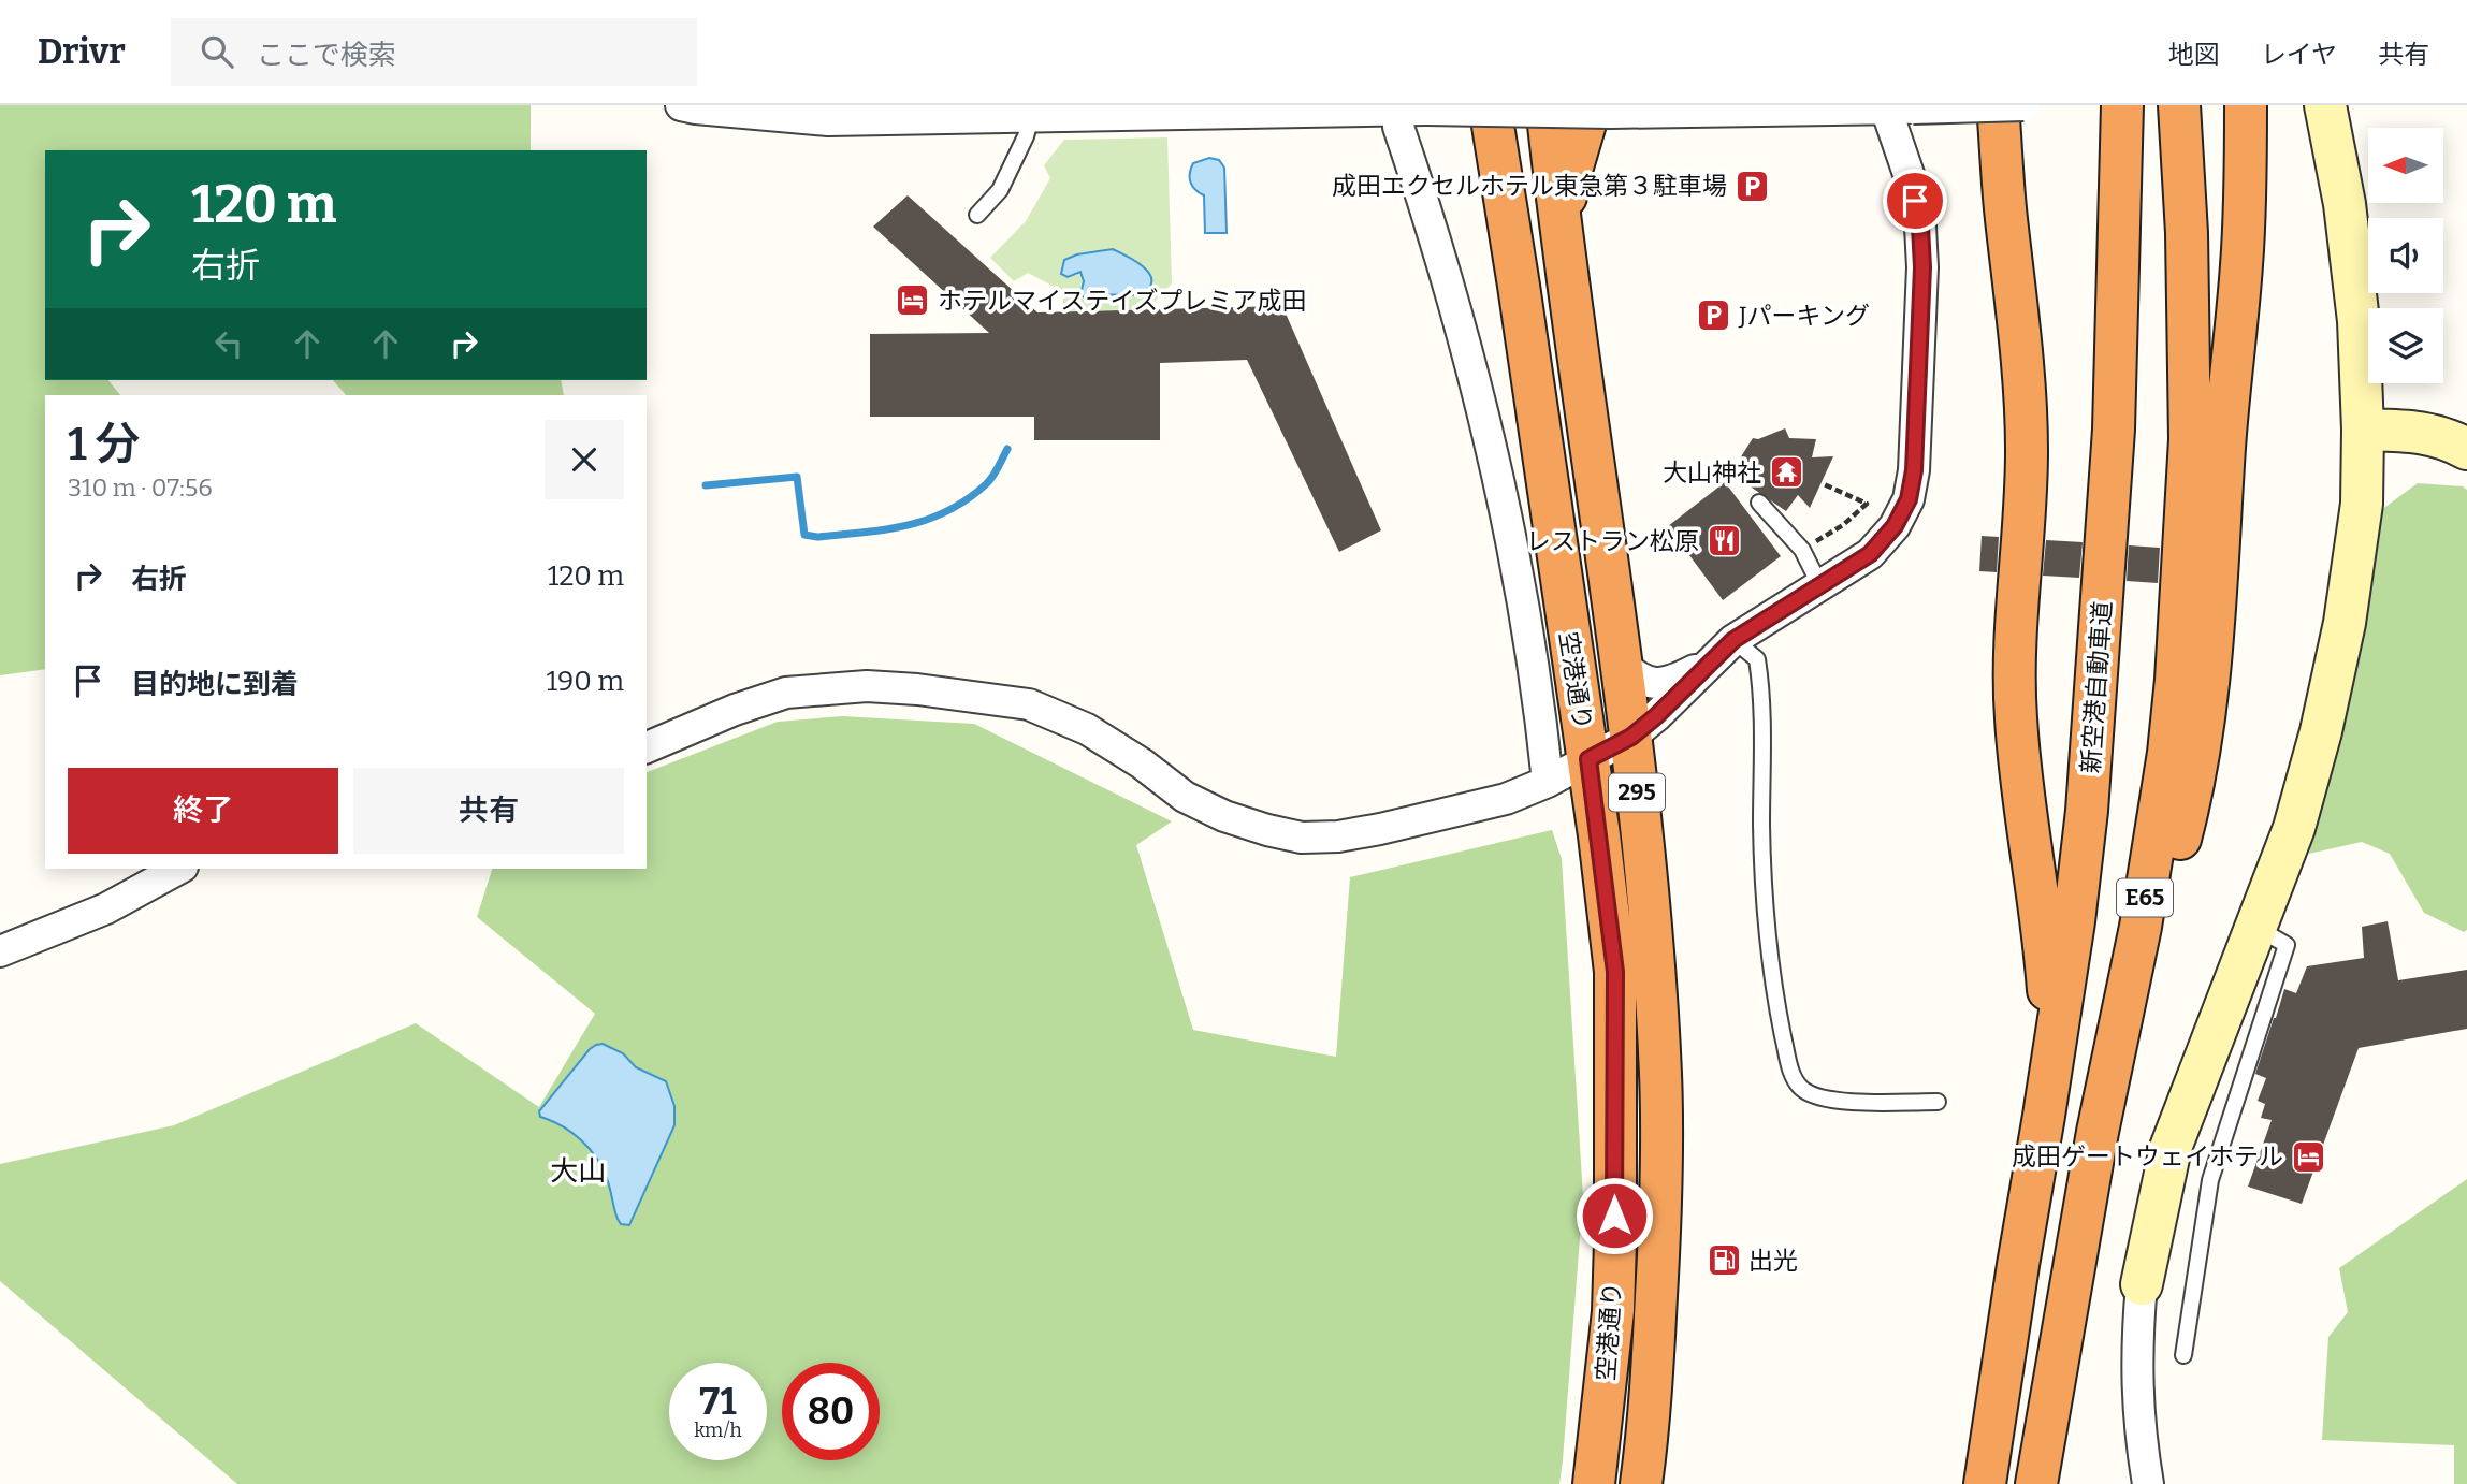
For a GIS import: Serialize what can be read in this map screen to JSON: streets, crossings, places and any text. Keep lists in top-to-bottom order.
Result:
{
  "streets": {
    "highway": [
      "空港通り",
      "新空港自動車道",
      "295",
      "E65"
    ]
  },
  "districts": ["大山"],
  "places": {
    "parking": ["成田エクセルホテル東急第３駐車場", "Jパーキング"],
    "hotel": ["ホテルマイステイズプレミア成田", "成田ゲートウェイホテル"],
    "temple": ["大山神社"],
    "restaurant": ["レストラン松原"],
    "fuel station": ["出光"]
  },
  "north": "left",
  "page": {
    "header": "Drivr",
    "search": "ここで検索",
    "nav": ["地図", "レイヤ", "共有"],
    "turn": ["120 m", "右折"],
    "heading": ["1 分", "310 m · 07:56"],
    "list": [
      {
        "name": "右折",
        "value": "120 m"
      },
      {
        "name": "目的地に到着",
        "value": "190 m"
      }
    ],
    "buttons": ["終了", "共有"],
    "speed": "71 km/h",
    "limit": "80"
  }
}
